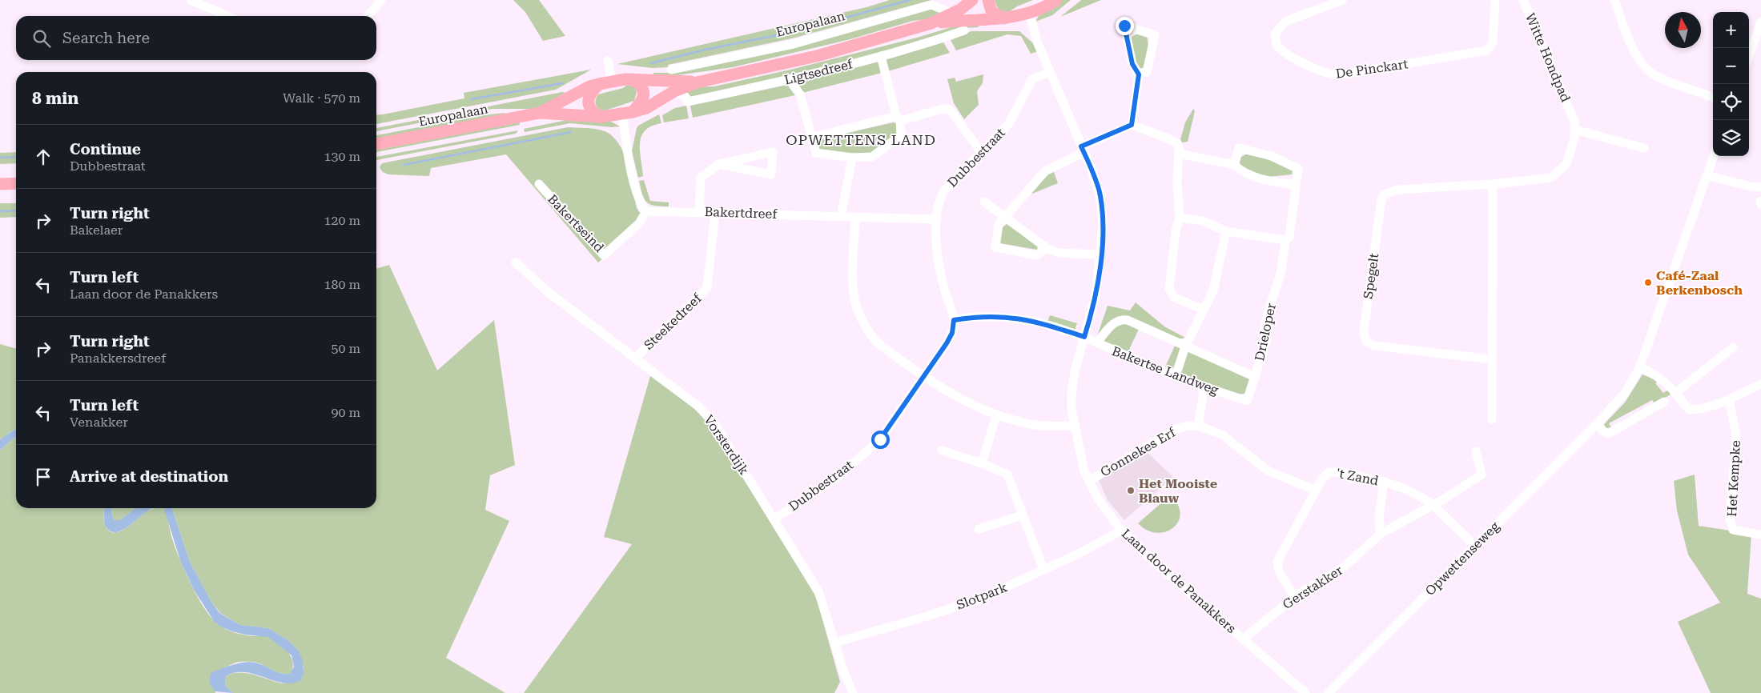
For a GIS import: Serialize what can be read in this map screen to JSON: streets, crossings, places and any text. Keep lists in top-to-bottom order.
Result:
{
  "streets": {
    "main road": ["Europalaan"],
    "street": [
      "Witte Hondpad",
      "De Pinckart",
      "Ligtsedreef",
      "Dubbestraat",
      "Bakertdreef",
      "Bakertseind",
      "Spegelt",
      "Steekedreef",
      "Drieloper",
      "Bakertse Landweg",
      "Vorsterdijk",
      "Gonnekes Erf",
      "'t Zand",
      "Het Kempke",
      "Opwettenseweg",
      "Laan door de Panakkers",
      "Gerstakker",
      "Slotpark"
    ]
  },
  "crossings": [
    ["Witte Hondpad", "Spegelt"],
    ["Dubbestraat", "Bakertdreef"],
    ["Dubbestraat", "Bakertse Landweg"],
    ["Dubbestraat", "Vorsterdijk"],
    ["Dubbestraat", "Laan door de Panakkers"],
    ["Bakertdreef", "Bakertseind"],
    ["Bakertdreef", "Steekedreef"],
    ["Steekedreef", "Vorsterdijk"],
    ["Drieloper", "Bakertse Landweg"],
    ["Bakertse Landweg", "Laan door de Panakkers"],
    ["Vorsterdijk", "Slotpark"],
    ["Gonnekes Erf", "Laan door de Panakkers"],
    ["'t Zand", "Opwettenseweg"],
    ["'t Zand", "Gerstakker"],
    ["Laan door de Panakkers", "Gerstakker"],
    ["Laan door de Panakkers", "Slotpark"]
  ],
  "districts": ["OPWETTENS LAND"],
  "places": ["Café-Zaal Berkenbosch", "Het Mooiste Blauw"],
  "north": "top",
  "page": {
    "map_buttons": ["+", "−"],
    "search": "Search here",
    "heading": ["8 min", "Walk · 570 m"],
    "list": [
      ["Continue", "Dubbestraat", "130 m"],
      ["Turn right", "Bakelaer", "120 m"],
      ["Turn left", "Laan door de Panakkers", "180 m"],
      ["Turn right", "Panakkersdreef", "50 m"],
      ["Turn left", "Venakker", "90 m"],
      "Arrive at destination"
    ]
  }
}
